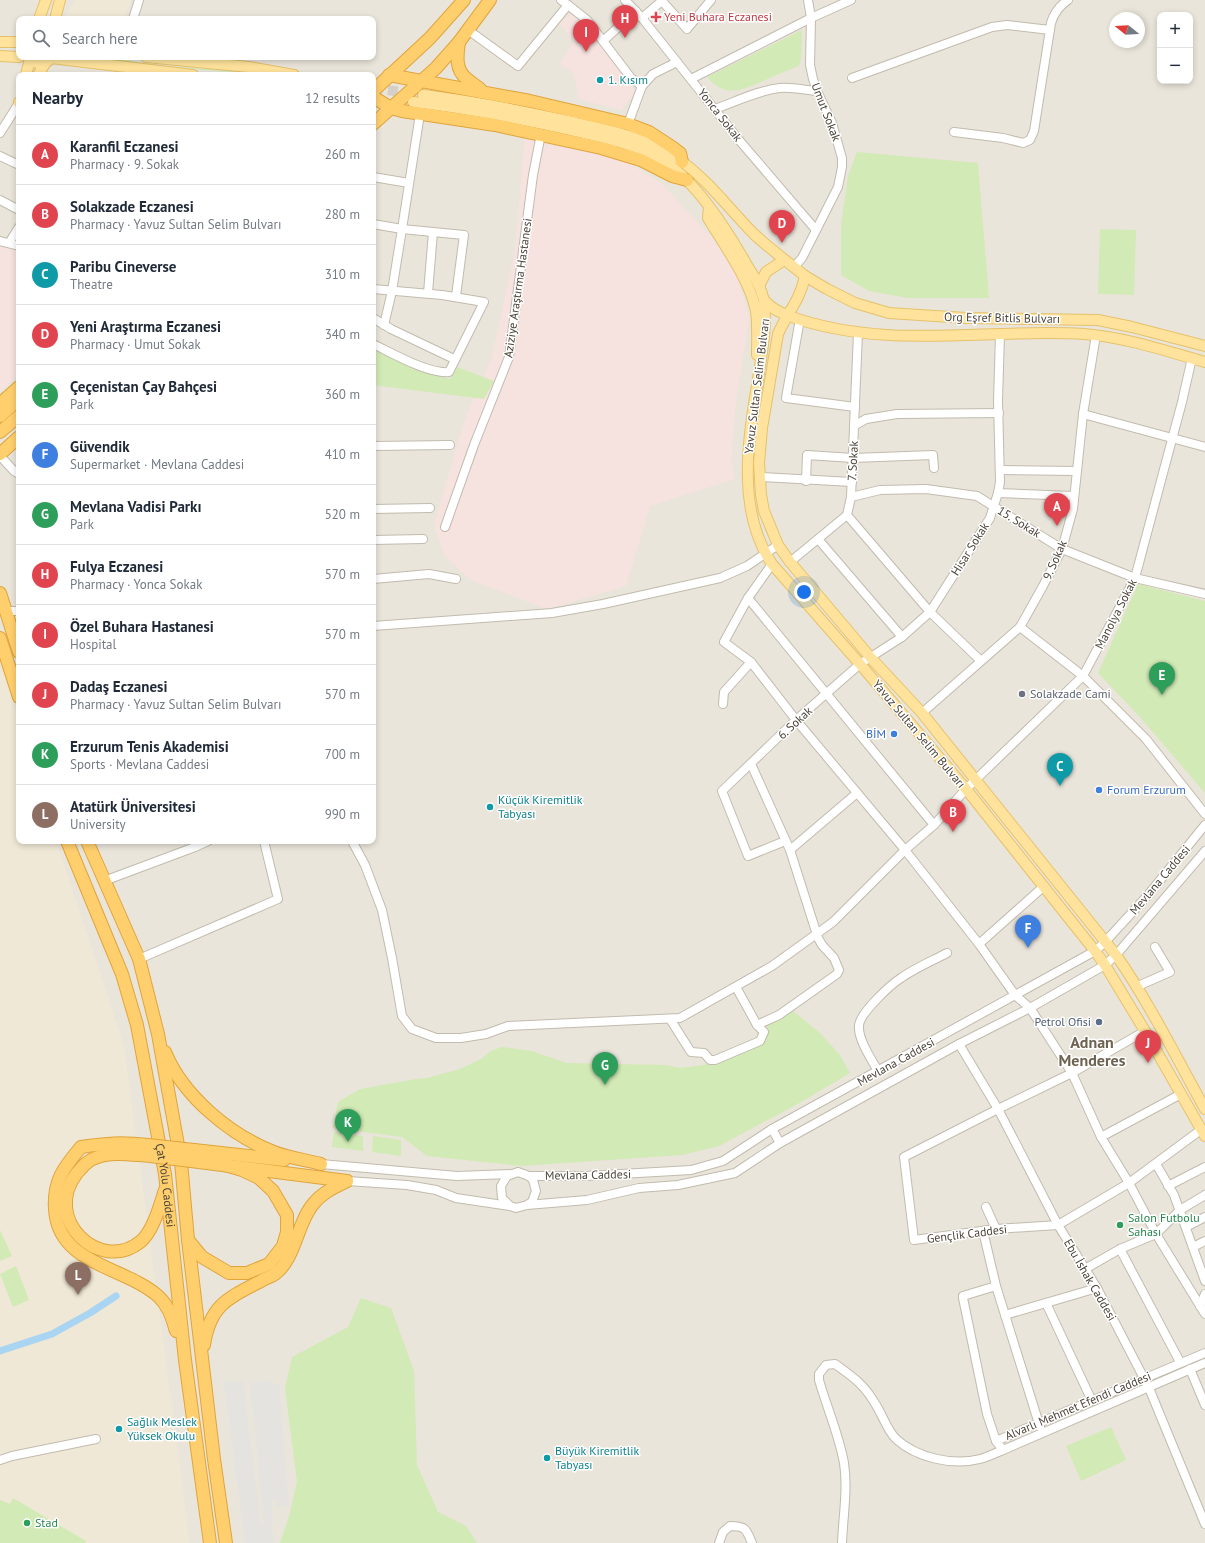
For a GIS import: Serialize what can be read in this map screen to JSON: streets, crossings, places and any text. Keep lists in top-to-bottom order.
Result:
{
  "streets": {
    "highway": ["Çat Yolu Caddesi"],
    "main road": ["Org Eşref Bitlis Bulvarı", "Yavuz Sultan Selim Bulvarı"],
    "street": [
      "Umut Sokak",
      "Yonca Sokak",
      "Aziziye Araştırma Hastanesi",
      "7. Sokak",
      "15. Sokak",
      "Hisar Sokak",
      "9. Sokak",
      "Manolya Sokak",
      "6. Sokak",
      "Mevlana Caddesi",
      "Gençlik Caddesi",
      "Ebu İshak Caddesi",
      "Alvarlı Mehmet Efendi Caddesi"
    ]
  },
  "crossings": [
    ["Umut Sokak", "Yonca Sokak"],
    ["Umut Sokak", "Org Eşref Bitlis Bulvarı"],
    ["Umut Sokak", "Yavuz Sultan Selim Bulvarı"],
    ["Org Eşref Bitlis Bulvarı", "Yavuz Sultan Selim Bulvarı"],
    ["Yavuz Sultan Selim Bulvarı", "Hisar Sokak"],
    ["Yavuz Sultan Selim Bulvarı", "9. Sokak"],
    ["Yavuz Sultan Selim Bulvarı", "Manolya Sokak"],
    ["Yavuz Sultan Selim Bulvarı", "6. Sokak"],
    ["Yavuz Sultan Selim Bulvarı", "Mevlana Caddesi"],
    ["Yavuz Sultan Selim Bulvarı", "Gençlik Caddesi"],
    ["7. Sokak", "15. Sokak"],
    ["15. Sokak", "Hisar Sokak"],
    ["15. Sokak", "9. Sokak"],
    ["15. Sokak", "Manolya Sokak"],
    ["Hisar Sokak", "6. Sokak"],
    ["Mevlana Caddesi", "Ebu İshak Caddesi"],
    ["Gençlik Caddesi", "Ebu İshak Caddesi"],
    ["Ebu İshak Caddesi", "Alvarlı Mehmet Efendi Caddesi"]
  ],
  "districts": ["Adnan Menderes"],
  "places": {
    "health": ["Yeni Buhara Eczanesi"],
    "other": [
      "1. Kısım",
      "Solakzade Cami",
      "BİM",
      "Forum Erzurum",
      "Küçük Kiremitlik Tabyası",
      "Petrol Ofisi",
      "Salon Futbolu Sahası",
      "Sağlık Meslek Yüksek Okulu",
      "Büyük Kiremitlik Tabyası",
      "Stad"
    ]
  },
  "north": "left",
  "page": {
    "pins": [
      "H",
      "I",
      "D",
      "A",
      "E",
      "C",
      "B",
      "F",
      "J",
      "G",
      "K",
      "L"
    ],
    "map_buttons": ["+", "−"],
    "search": "Search here",
    "heading": ["Nearby", "12 results"],
    "list": [
      {
        "mark": "A",
        "name": "Karanfil Eczanesi",
        "note": "Pharmacy · 9. Sokak",
        "value": "260 m"
      },
      {
        "mark": "B",
        "name": "Solakzade Eczanesi",
        "note": "Pharmacy · Yavuz Sultan Selim Bulvarı",
        "value": "280 m"
      },
      {
        "mark": "C",
        "name": "Paribu Cineverse",
        "note": "Theatre",
        "value": "310 m"
      },
      {
        "mark": "D",
        "name": "Yeni Araştırma Eczanesi",
        "note": "Pharmacy · Umut Sokak",
        "value": "340 m"
      },
      {
        "mark": "E",
        "name": "Çeçenistan Çay Bahçesi",
        "note": "Park",
        "value": "360 m"
      },
      {
        "mark": "F",
        "name": "Güvendik",
        "note": "Supermarket · Mevlana Caddesi",
        "value": "410 m"
      },
      {
        "mark": "G",
        "name": "Mevlana Vadisi Parkı",
        "note": "Park",
        "value": "520 m"
      },
      {
        "mark": "H",
        "name": "Fulya Eczanesi",
        "note": "Pharmacy · Yonca Sokak",
        "value": "570 m"
      },
      {
        "mark": "I",
        "name": "Özel Buhara Hastanesi",
        "note": "Hospital",
        "value": "570 m"
      },
      {
        "mark": "J",
        "name": "Dadaş Eczanesi",
        "note": "Pharmacy · Yavuz Sultan Selim Bulvarı",
        "value": "570 m"
      },
      {
        "mark": "K",
        "name": "Erzurum Tenis Akademisi",
        "note": "Sports · Mevlana Caddesi",
        "value": "700 m"
      },
      {
        "mark": "L",
        "name": "Atatürk Üniversitesi",
        "note": "University",
        "value": "990 m"
      }
    ]
  }
}
